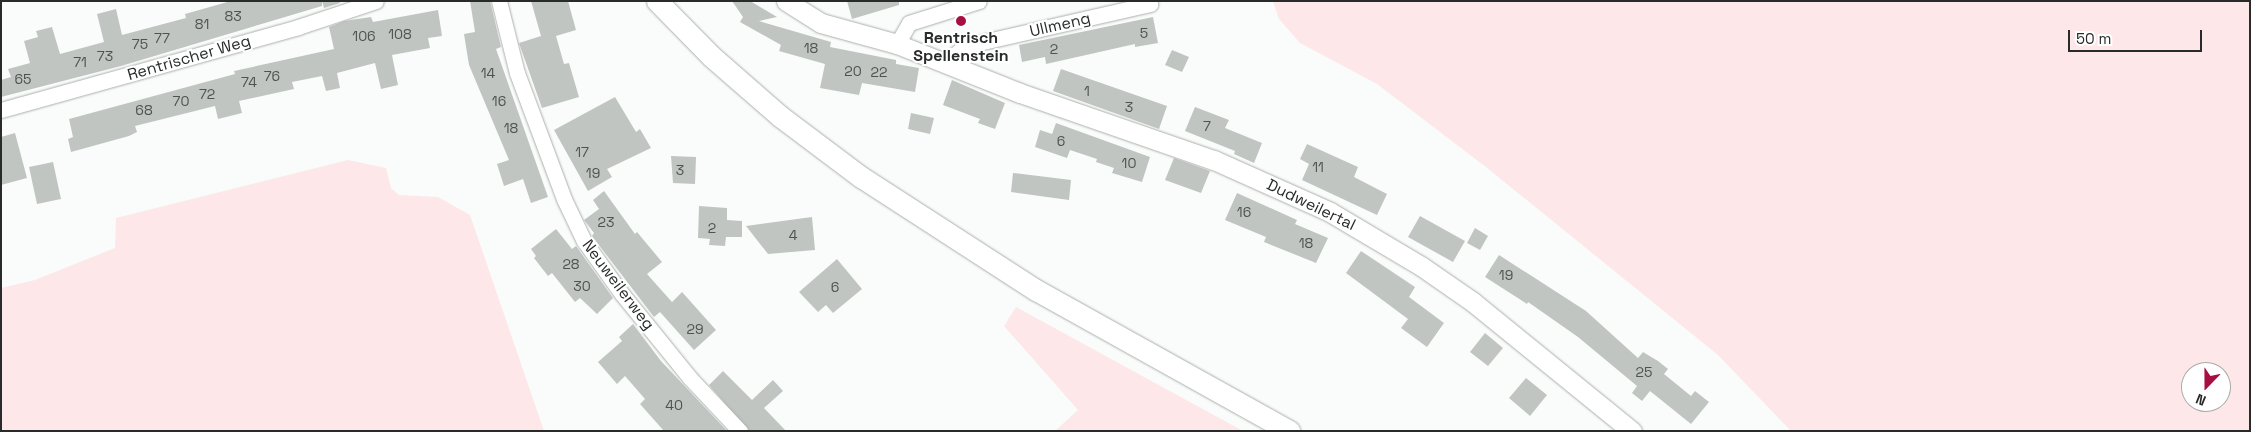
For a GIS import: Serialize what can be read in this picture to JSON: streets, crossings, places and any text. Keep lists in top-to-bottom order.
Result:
{
  "streets": {
    "street": [
      "Ullmeng",
      "Rentrischer Weg",
      "Dudweilertal",
      "Neuweilerweg"
    ]
  },
  "crossings": [
    ["Ullmeng", "Dudweilertal"]
  ],
  "places": ["Rentrisch Spellenstein"],
  "house_numbers": [
    "83",
    "81",
    "5",
    "108",
    "106",
    "77",
    "75",
    "18",
    "2",
    "73",
    "71",
    "20",
    "22",
    "14",
    "76",
    "65",
    "74",
    "1",
    "72",
    "70",
    "16",
    "3",
    "68",
    "7",
    "18",
    "6",
    "17",
    "10",
    "11",
    "3",
    "19",
    "16",
    "23",
    "2",
    "4",
    "18",
    "28",
    "19",
    "30",
    "6",
    "29",
    "25",
    "40"
  ],
  "scale_bar": "50 m",
  "north": "bottom"
}
